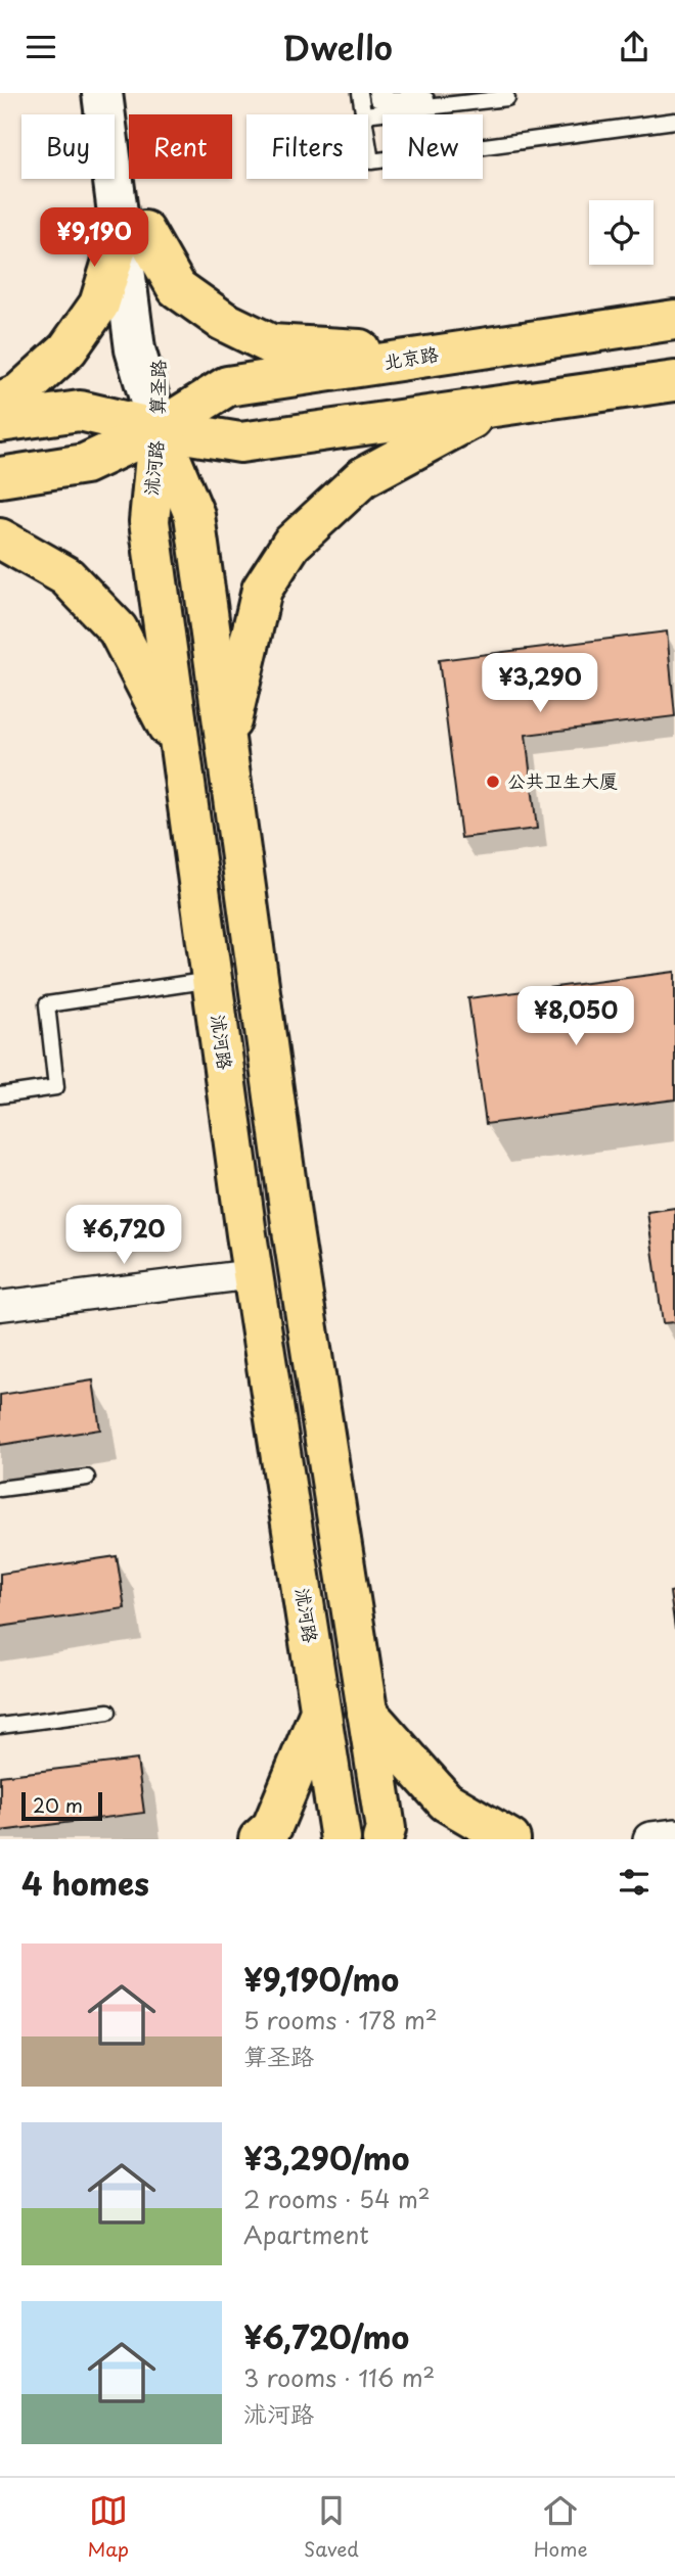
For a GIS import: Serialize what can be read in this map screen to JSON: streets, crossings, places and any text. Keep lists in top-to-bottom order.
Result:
{
  "streets": {
    "main road": ["北京路", "算圣路", "沭河路"]
  },
  "crossings": [
    ["北京路", "算圣路"],
    ["北京路", "沭河路"],
    ["算圣路", "沭河路"]
  ],
  "places": ["公共卫生大厦"],
  "scale_bar": "20 m",
  "page": {
    "header": "Dwello",
    "chip": [
      "Buy",
      "Rent",
      "Filters",
      "New"
    ],
    "price": [
      "¥9,190",
      "¥3,290",
      "¥8,050",
      "¥6,720"
    ],
    "scale": "20 m",
    "heading": "4 homes",
    "list": [
      {
        "name": "¥9,190/mo",
        "note": "5 rooms · 178 m² · 算圣路"
      },
      {
        "name": "¥3,290/mo",
        "note": "2 rooms · 54 m² · Apartment"
      },
      {
        "name": "¥6,720/mo",
        "note": "3 rooms · 116 m² · 沭河路"
      }
    ],
    "tabs": ["Map", "Saved", "Home"]
  }
}
